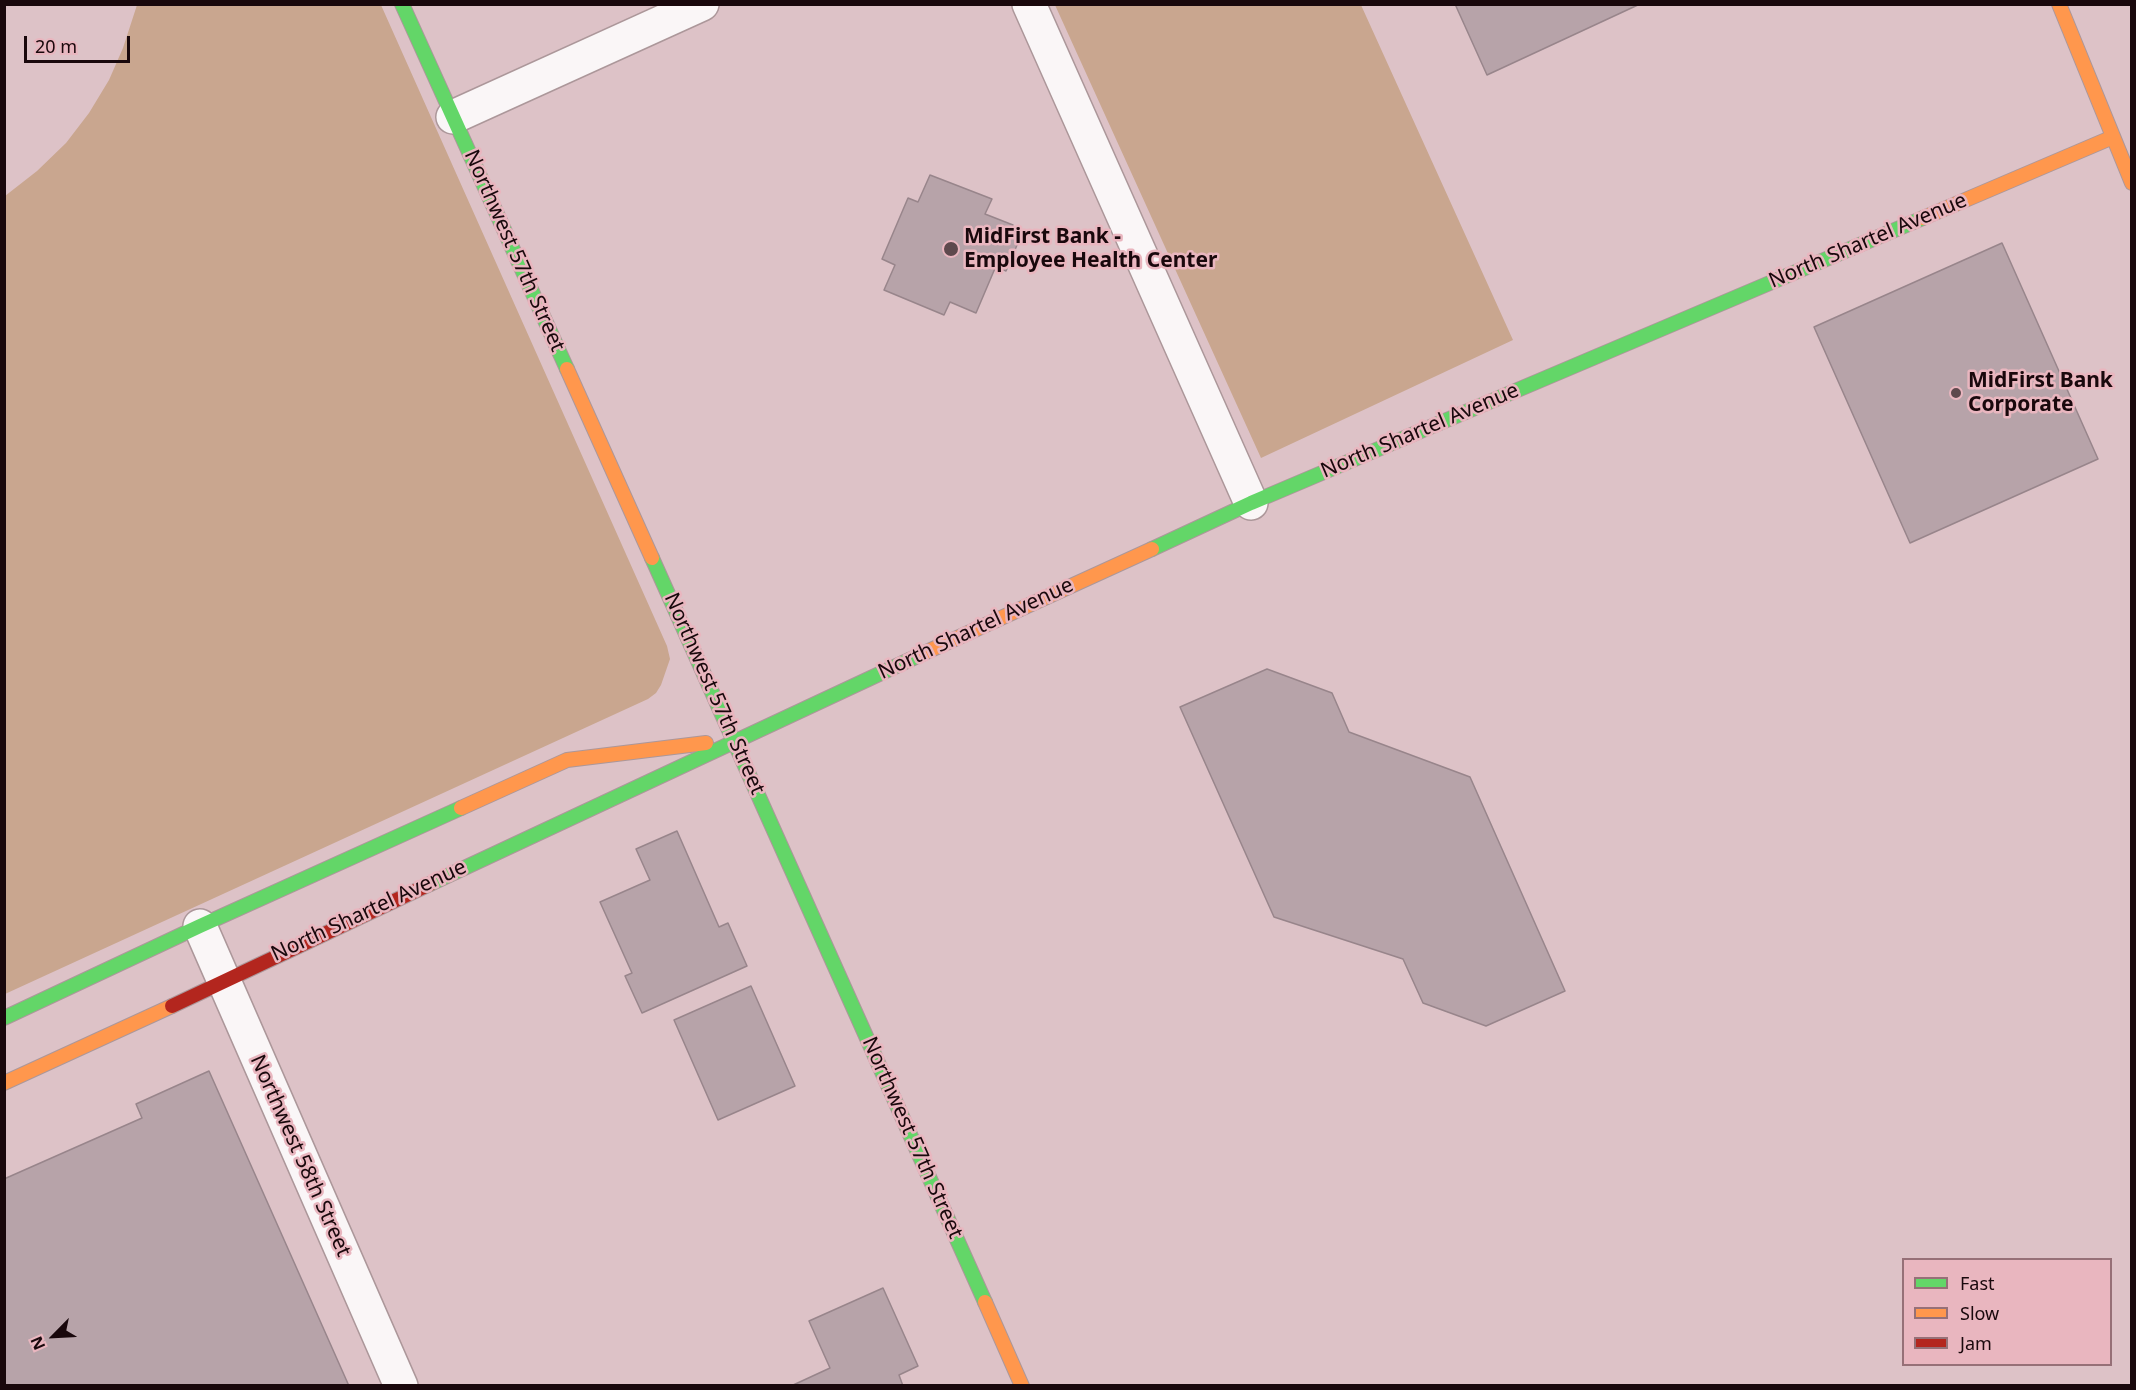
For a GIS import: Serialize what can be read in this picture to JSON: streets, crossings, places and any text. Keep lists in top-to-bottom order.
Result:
{
  "streets": {
    "street": ["North Shartel Avenue", "Northwest 57th Street", "Northwest 58th Street"]
  },
  "crossings": [
    ["North Shartel Avenue", "Northwest 57th Street"],
    ["North Shartel Avenue", "Northwest 58th Street"]
  ],
  "places": ["MidFirst Bank - Employee Health Center", "MidFirst Bank Corporate"],
  "legend": ["Fast", "Slow", "Jam"],
  "scale_bar": "20 m",
  "north": "bottom left"
}
